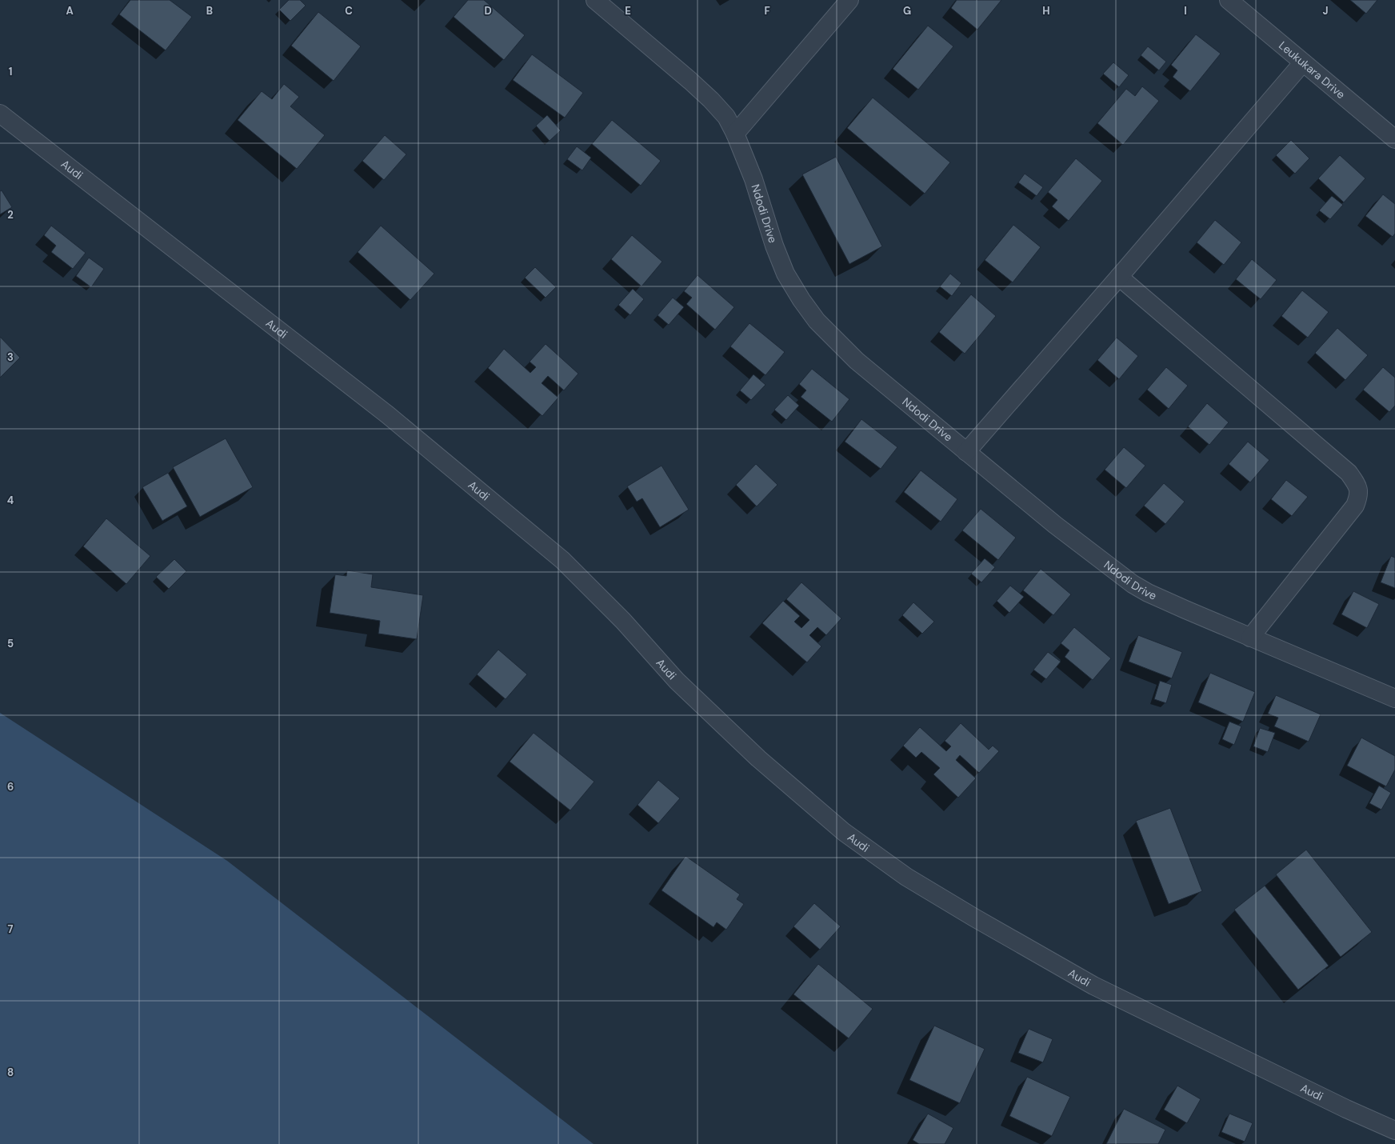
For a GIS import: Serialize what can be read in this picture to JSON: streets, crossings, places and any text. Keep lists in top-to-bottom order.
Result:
{
  "streets": {
    "street": ["Leukukara Drive", "Audi", "Ndodi Drive"]
  },
  "grid": {
    "columns": [
      "A",
      "B",
      "C",
      "D",
      "E",
      "F",
      "G",
      "H",
      "I",
      "J"
    ],
    "rows": [
      "1",
      "2",
      "3",
      "4",
      "5",
      "6",
      "7",
      "8"
    ]
  }
}
